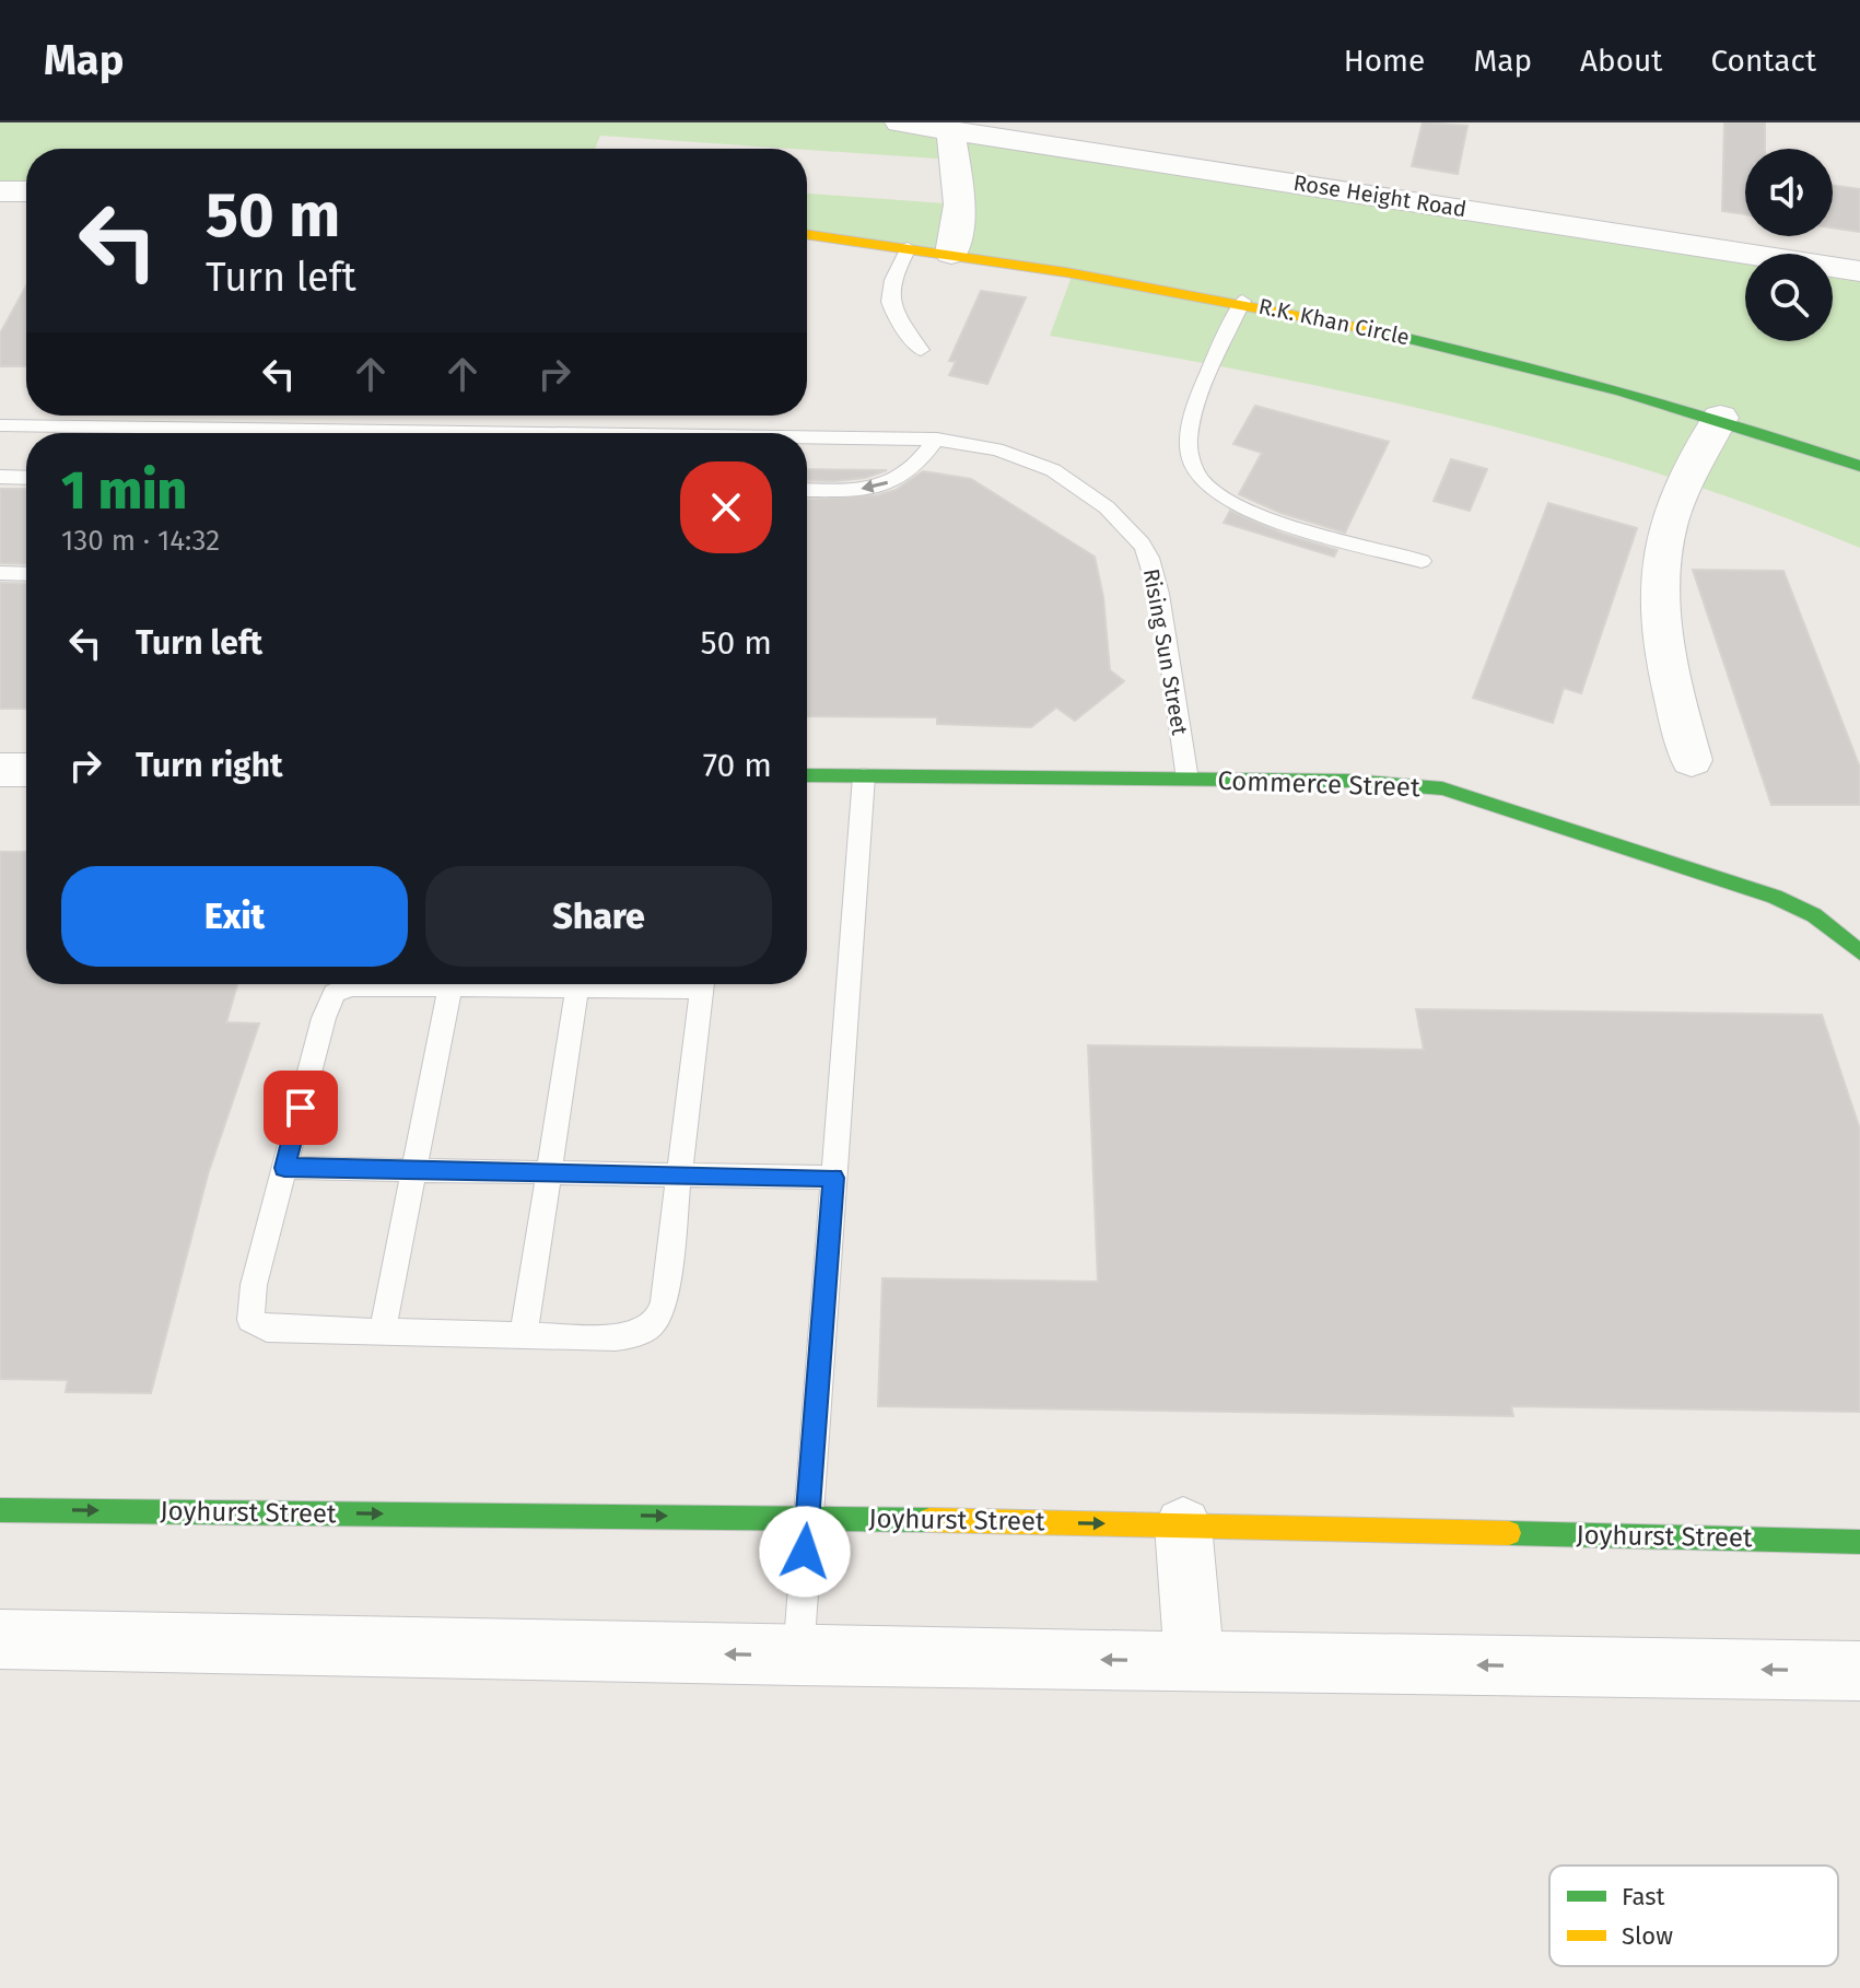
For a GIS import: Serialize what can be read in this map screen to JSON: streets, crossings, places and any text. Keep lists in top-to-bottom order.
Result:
{
  "streets": {
    "street": [
      "Rose Height Road",
      "R.K. Khan Circle",
      "Commerce Street",
      "Joyhurst Street"
    ],
    "lane": ["Rising Sun Street"]
  },
  "crossings": [
    ["Rising Sun Street", "Commerce Street"]
  ],
  "legend": ["Fast", "Slow"],
  "page": {
    "header": "Map",
    "nav": [
      "Home",
      "Map",
      "About",
      "Contact"
    ],
    "turn": ["50 m", "Turn left"],
    "heading": ["1 min", "130 m · 14:32"],
    "list": [
      {
        "name": "Turn left",
        "value": "50 m"
      },
      {
        "name": "Turn right",
        "value": "70 m"
      }
    ],
    "buttons": ["Exit", "Share"]
  }
}
